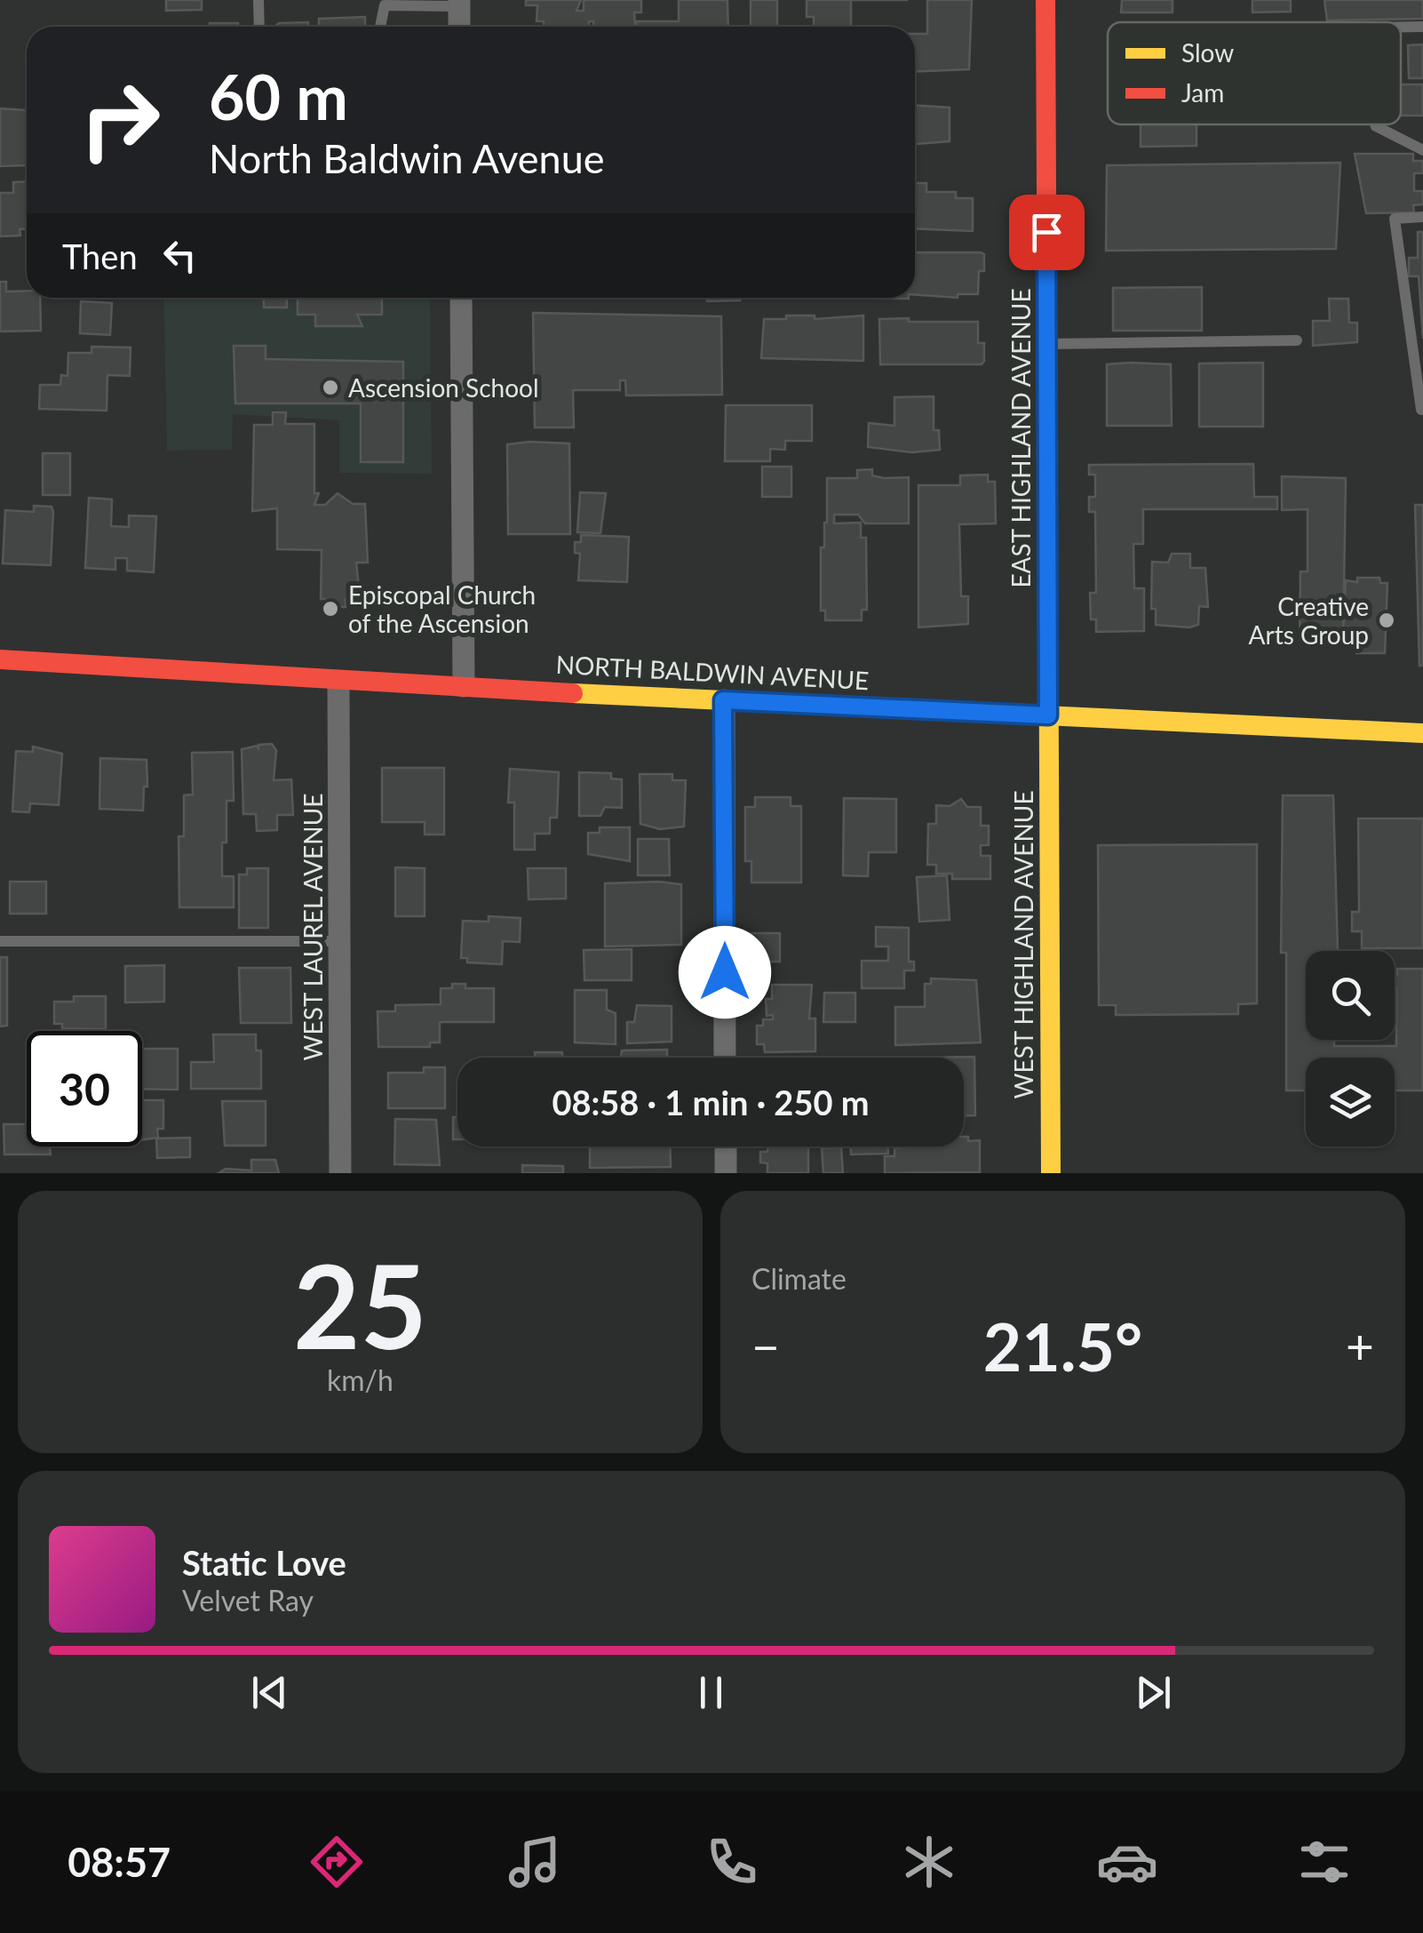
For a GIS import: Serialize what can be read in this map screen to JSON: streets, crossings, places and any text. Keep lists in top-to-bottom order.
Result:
{
  "streets": {
    "street": [
      "EAST HIGHLAND AVENUE",
      "NORTH BALDWIN AVENUE",
      "WEST LAUREL AVENUE",
      "WEST HIGHLAND AVENUE"
    ]
  },
  "crossings": [
    ["EAST HIGHLAND AVENUE", "NORTH BALDWIN AVENUE"],
    ["EAST HIGHLAND AVENUE", "WEST HIGHLAND AVENUE"],
    ["NORTH BALDWIN AVENUE", "WEST LAUREL AVENUE"],
    ["NORTH BALDWIN AVENUE", "WEST HIGHLAND AVENUE"]
  ],
  "places": ["Ascension School", "Episcopal Church of the Ascension", "Creative Arts Group"],
  "legend": ["Slow", "Jam"],
  "page": {
    "turn": ["60 m", "North Baldwin Avenue"],
    "then": "Then",
    "limit": "30",
    "trip": "08:58 · 1 min · 250 m",
    "tile": [
      ["25", "km/h"],
      "Climate"
    ],
    "heat": ["−", "21.5°", "+"],
    "song": ["Static Love", "Velvet Ray"],
    "tabs": "08:57"
  }
}
